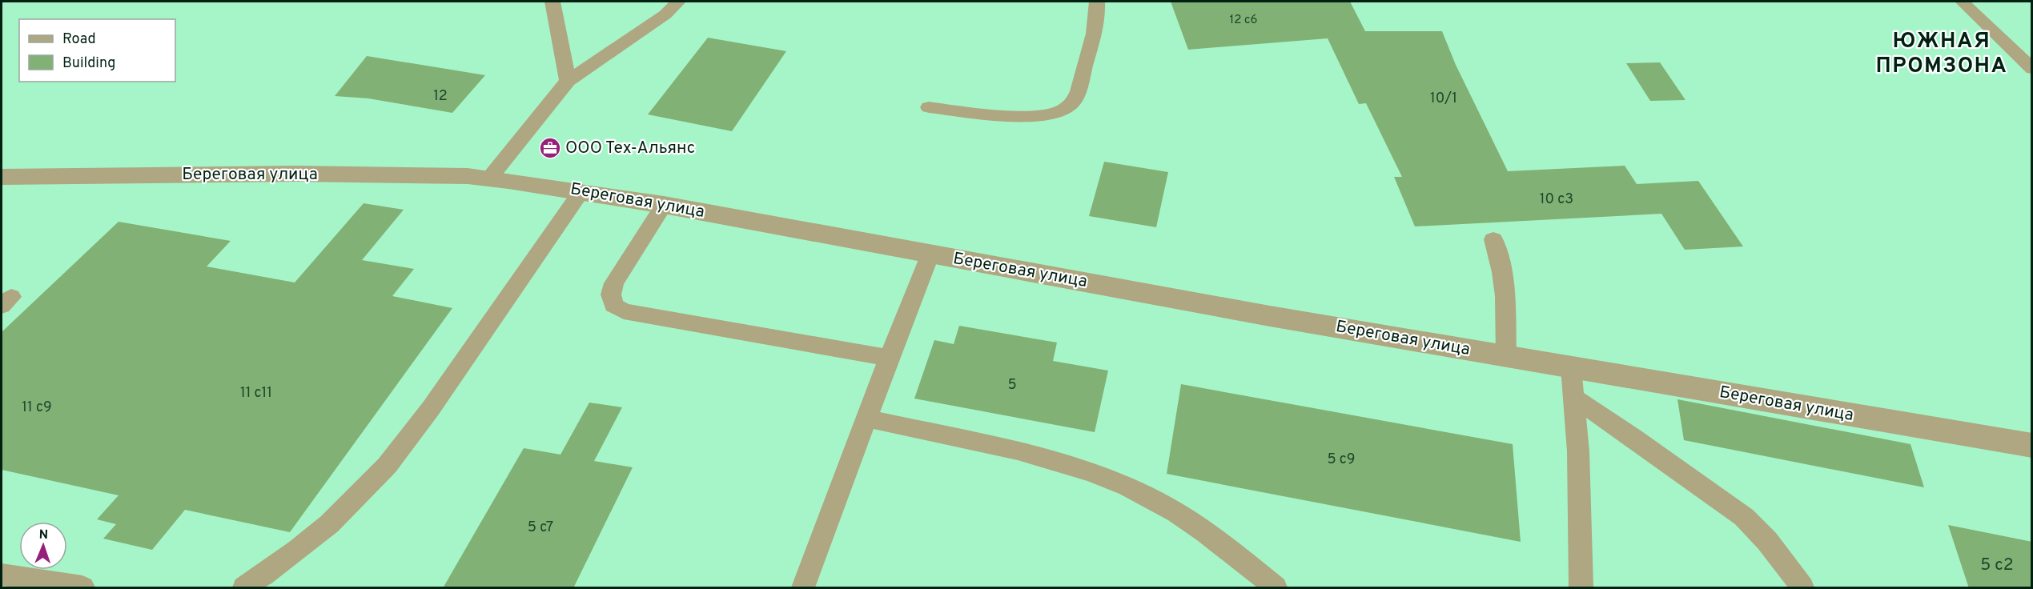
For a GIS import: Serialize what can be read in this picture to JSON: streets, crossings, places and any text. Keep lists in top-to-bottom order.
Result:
{
  "streets": {
    "street": ["Береговая улица"]
  },
  "districts": ["ЮЖНАЯ ПРОМЗОНА"],
  "places": {
    "office": ["ООО Тех-Альянс"]
  },
  "house_numbers": [
    "12 с6",
    "12",
    "10/1",
    "10 c3",
    "5",
    "11 с11",
    "11 с9",
    "5 с9",
    "5 с7",
    "5 с2"
  ],
  "legend": ["Road", "Building"],
  "north": "top"
}
